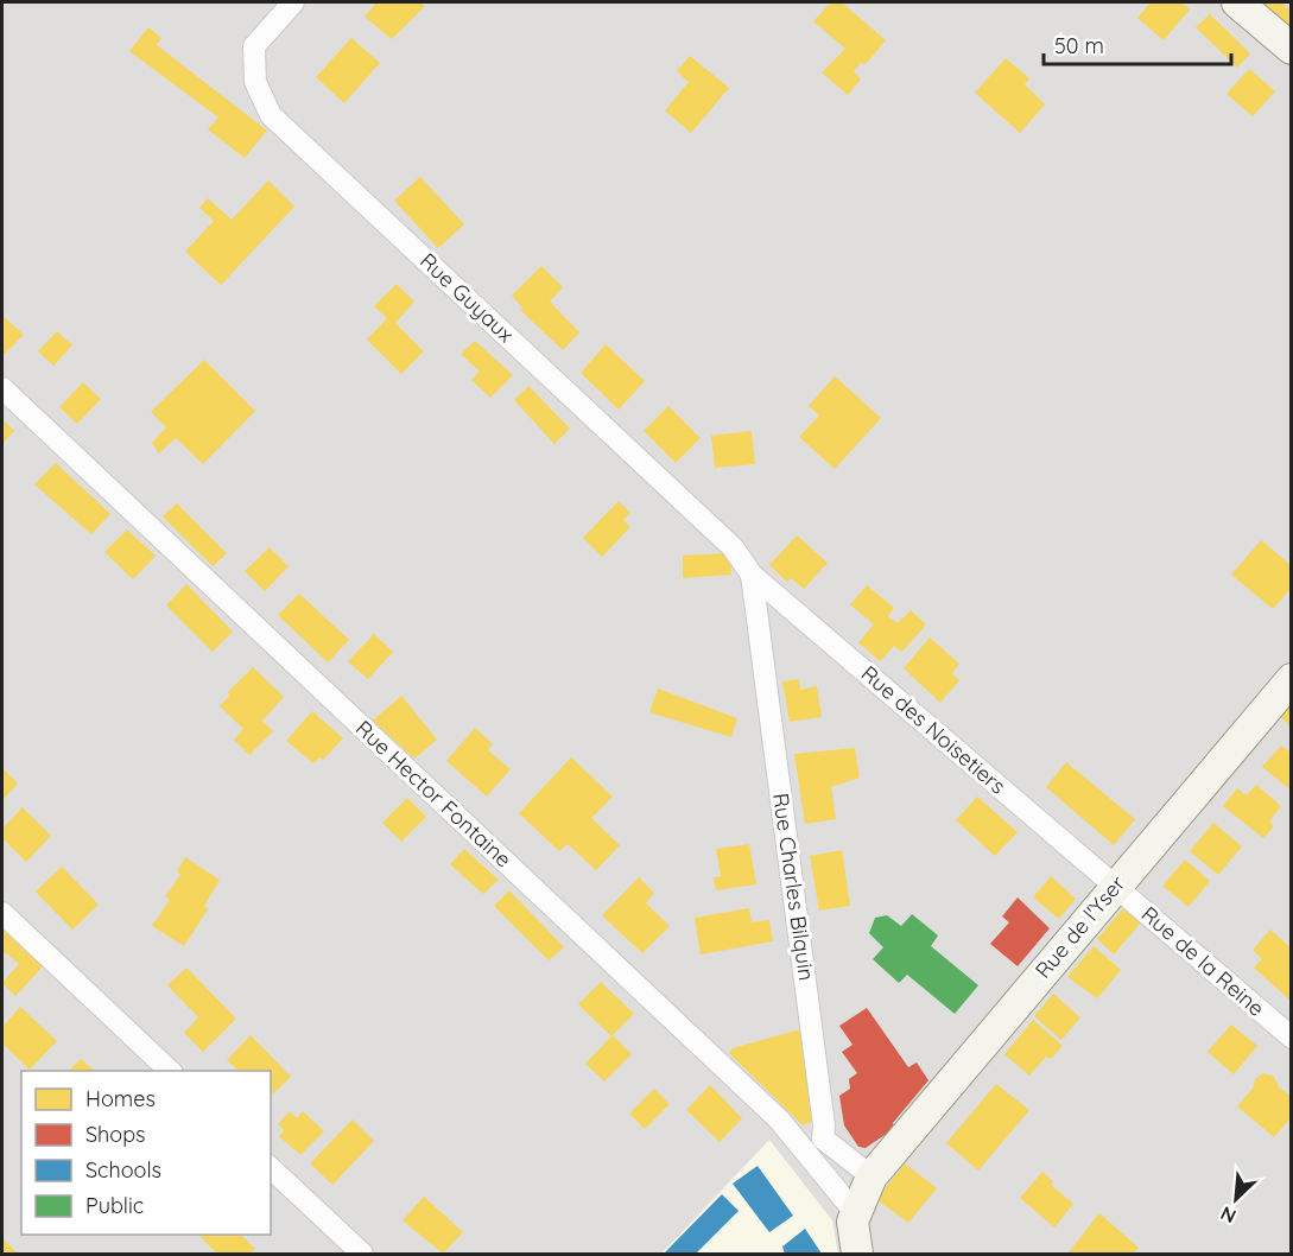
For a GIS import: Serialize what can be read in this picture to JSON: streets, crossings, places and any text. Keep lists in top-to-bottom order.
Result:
{
  "streets": {
    "street": [
      "Rue Guyaux",
      "Rue des Noisetiers",
      "Rue Hector Fontaine",
      "Rue Charles Bilquin",
      "Rue de l'Yser",
      "Rue de la Reine"
    ]
  },
  "crossings": [
    ["Rue Guyaux", "Rue des Noisetiers"],
    ["Rue Guyaux", "Rue Charles Bilquin"],
    ["Rue des Noisetiers", "Rue Charles Bilquin"],
    ["Rue des Noisetiers", "Rue de l'Yser"],
    ["Rue des Noisetiers", "Rue de la Reine"],
    ["Rue Hector Fontaine", "Rue de l'Yser"],
    ["Rue de l'Yser", "Rue de la Reine"]
  ],
  "legend": [
    "Homes",
    "Shops",
    "Schools",
    "Public"
  ],
  "scale_bar": "50 m",
  "north": "bottom left"
}
